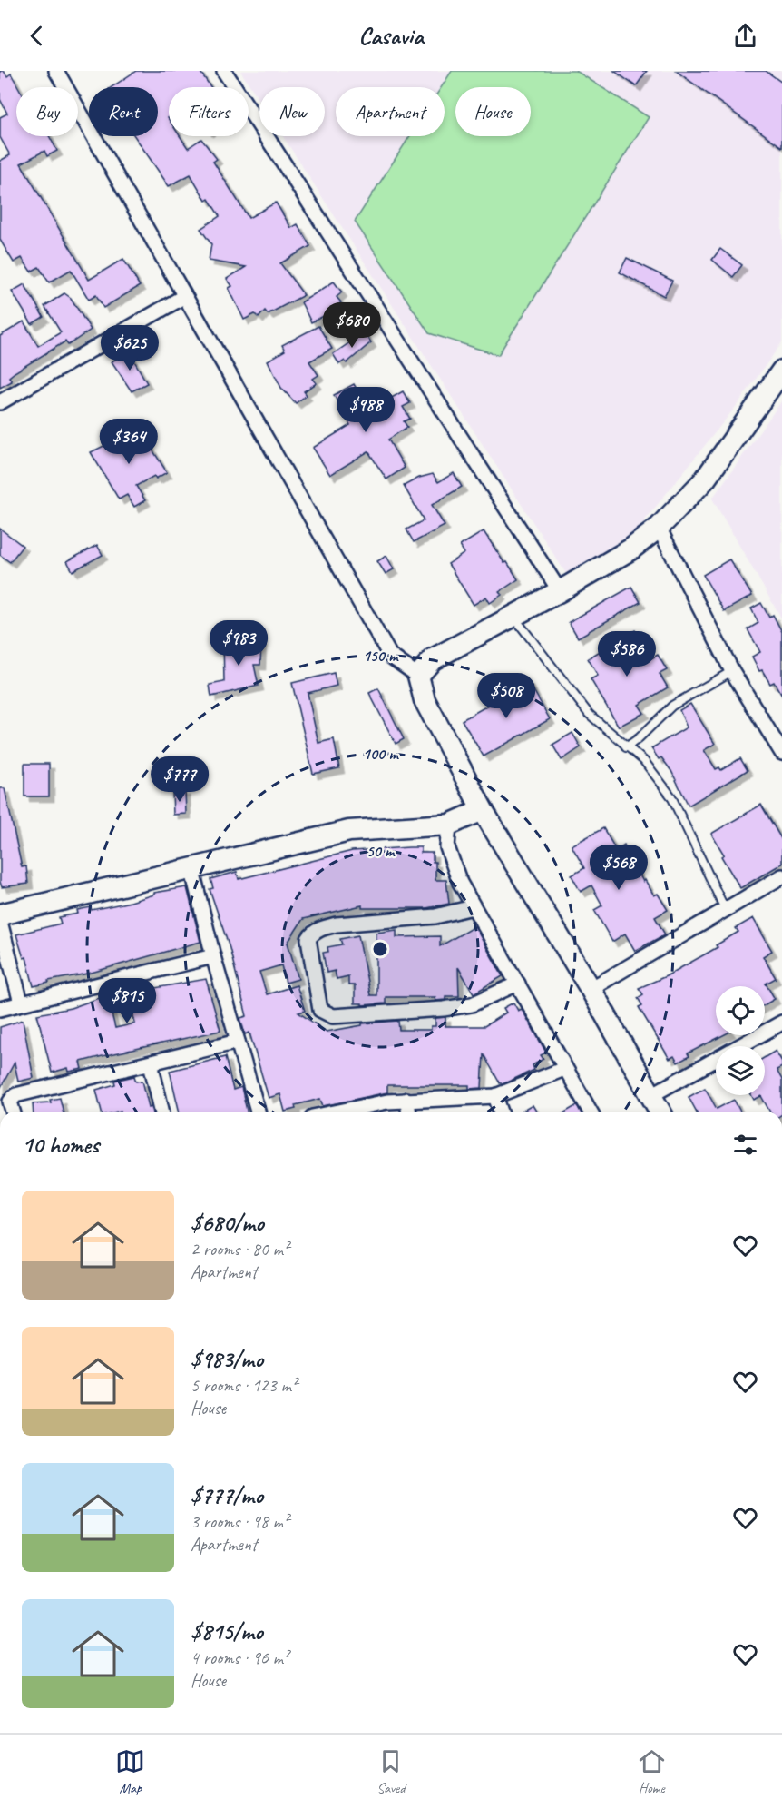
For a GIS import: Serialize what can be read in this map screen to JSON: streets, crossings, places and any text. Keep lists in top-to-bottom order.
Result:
{
  "page": {
    "header": "Casavia",
    "chip": [
      "Buy",
      "Rent",
      "Filters",
      "New",
      "Apartment",
      "House"
    ],
    "price": [
      "$680",
      "$625",
      "$988",
      "$364",
      "$983",
      "$586",
      "$508",
      "$777",
      "$568",
      "$815"
    ],
    "heading": "10 homes",
    "list": [
      {
        "name": "$680/mo",
        "note": "2 rooms · 80 m² · Apartment"
      },
      {
        "name": "$983/mo",
        "note": "5 rooms · 123 m² · House"
      },
      {
        "name": "$777/mo",
        "note": "3 rooms · 98 m² · Apartment"
      },
      {
        "name": "$815/mo",
        "note": "4 rooms · 96 m² · House"
      }
    ],
    "tabs": ["Map", "Saved", "Home"]
  },
  "rings": ["150 m", "100 m", "50 m"]
}
